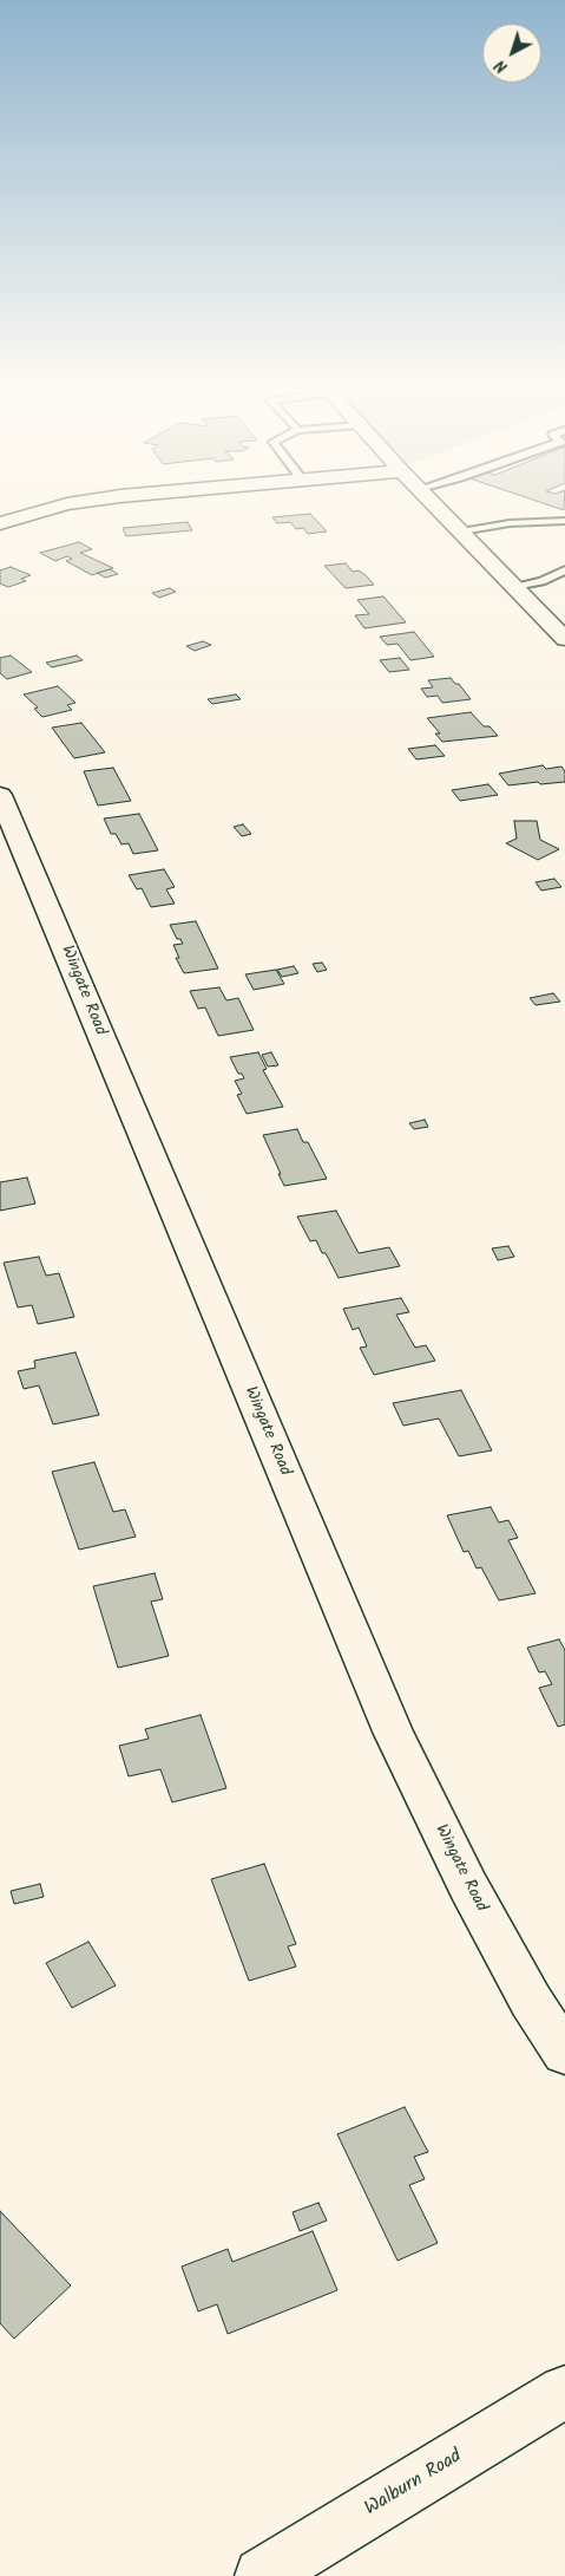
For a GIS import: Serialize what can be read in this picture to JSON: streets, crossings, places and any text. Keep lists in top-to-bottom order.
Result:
{
  "streets": {
    "street": ["Wingate Road", "Walburn Road"]
  },
  "north": "bottom left"
}
